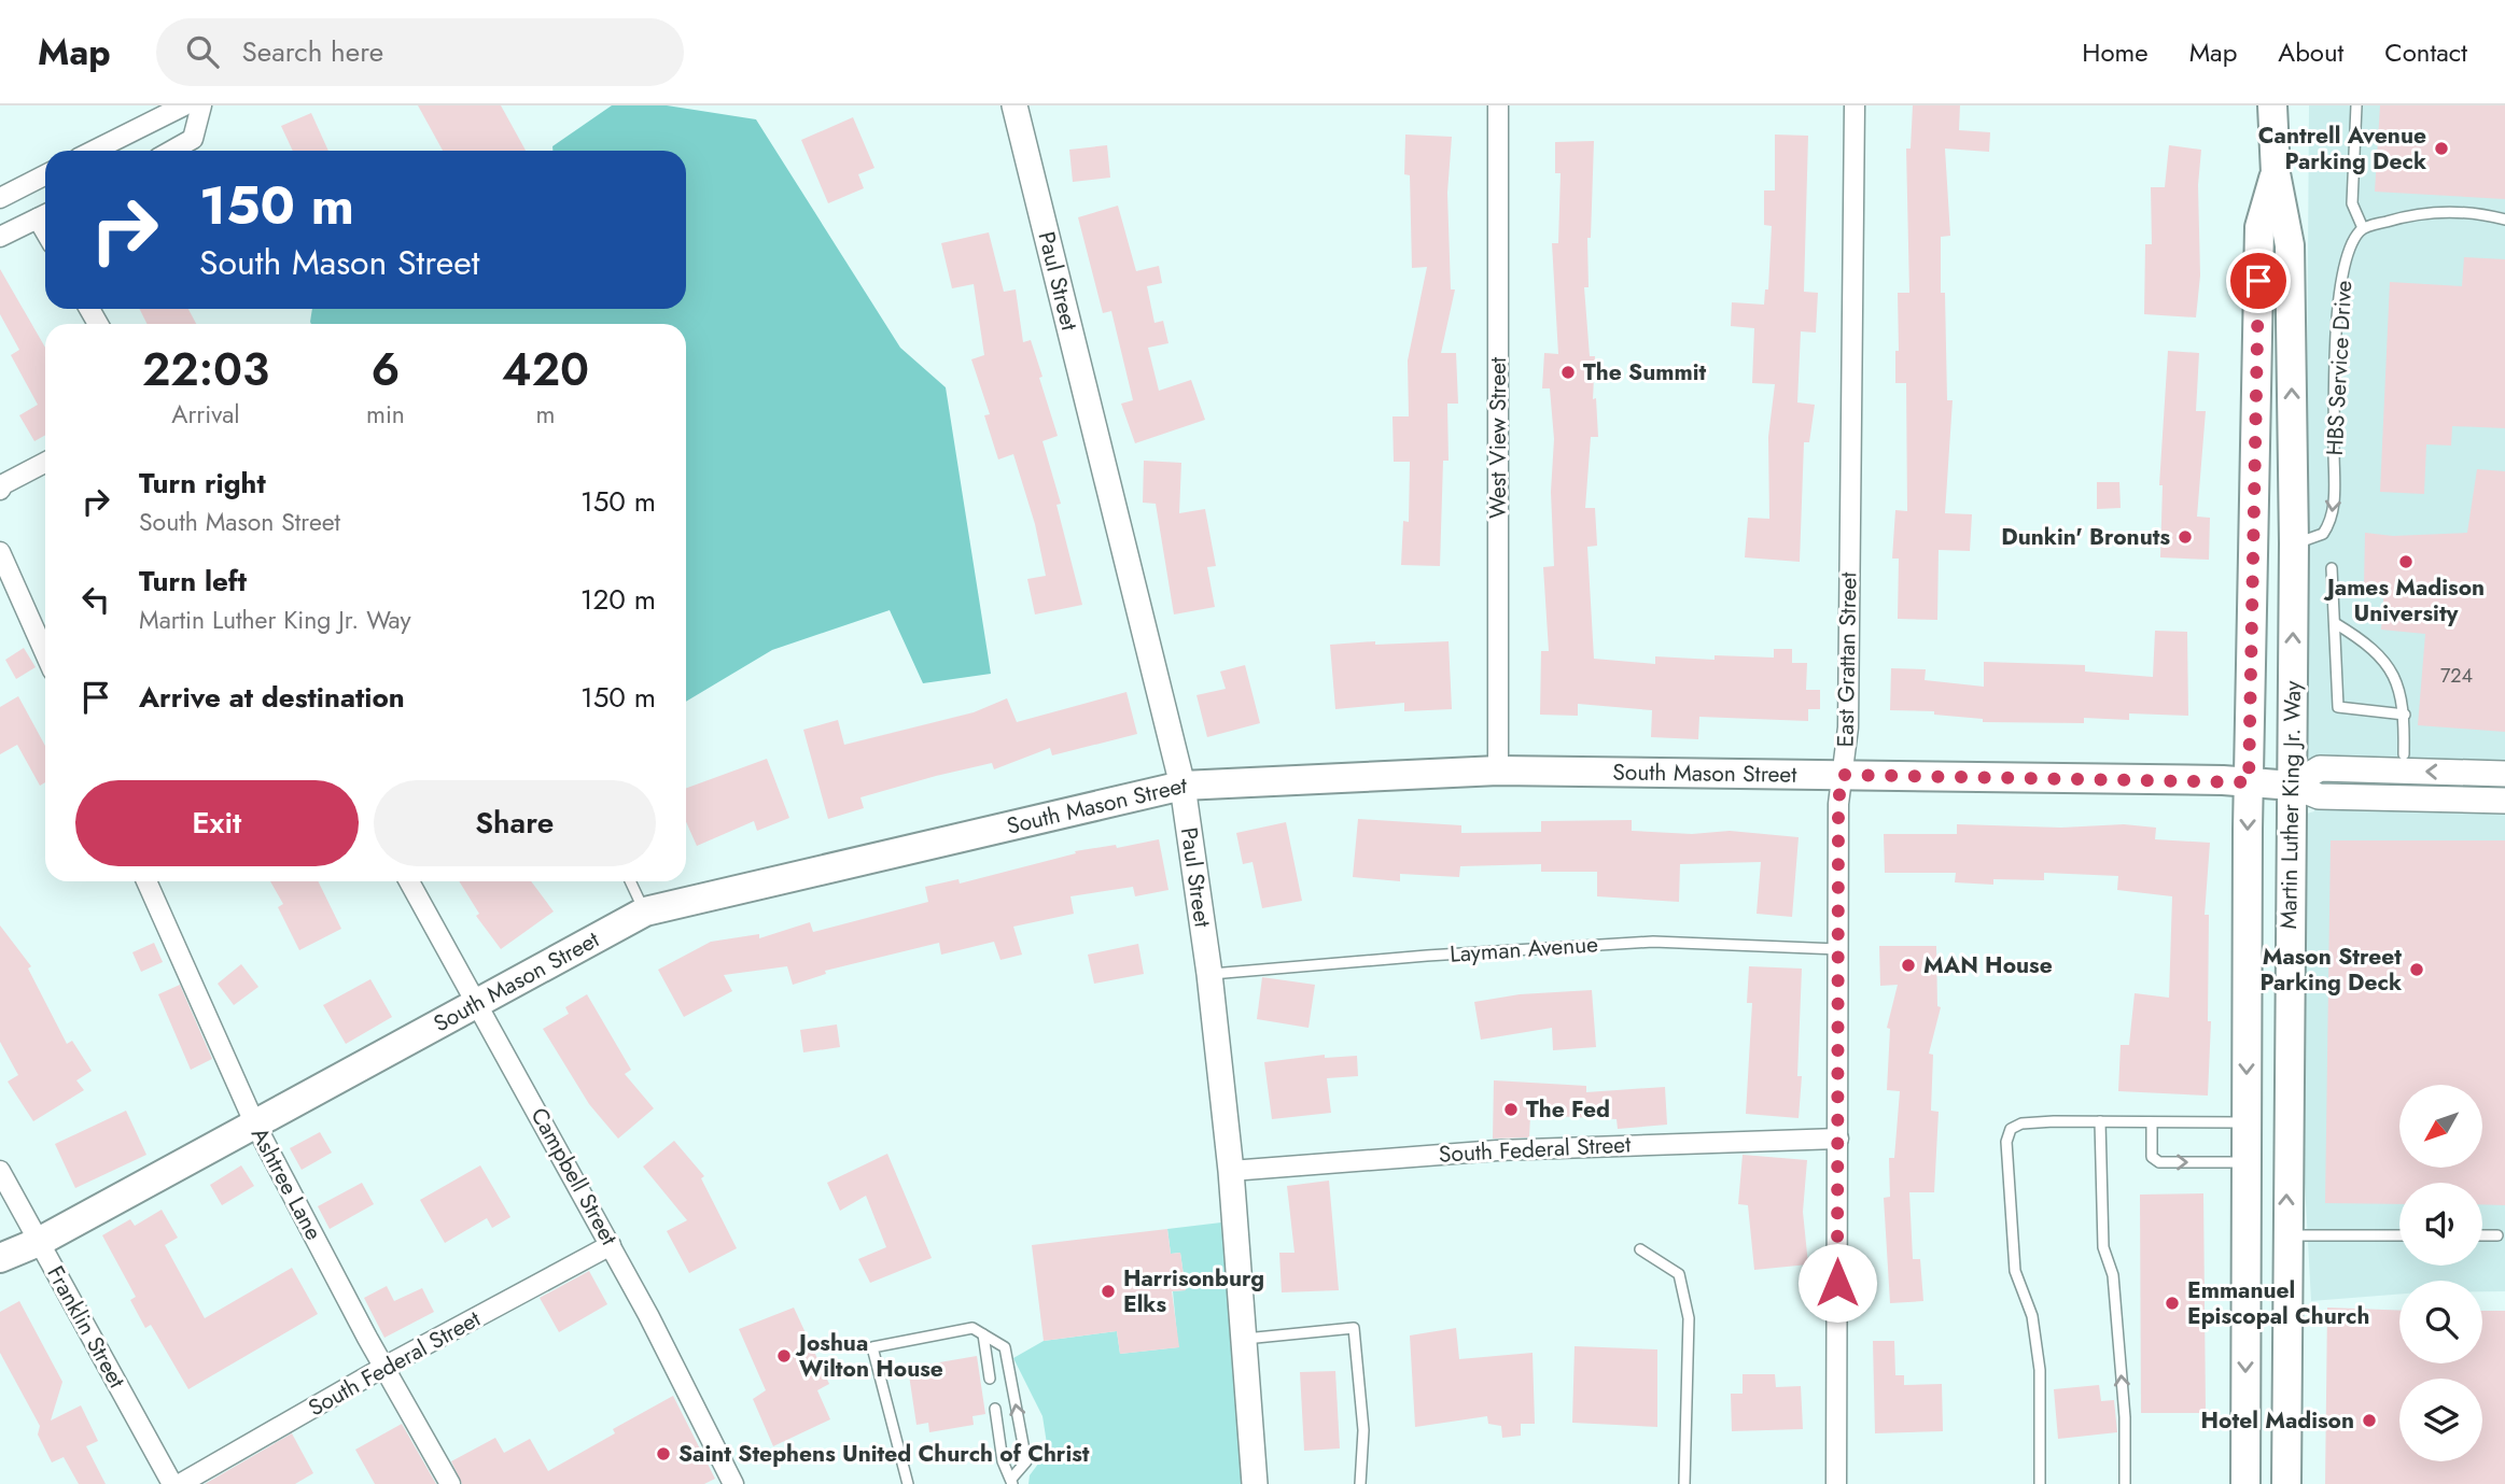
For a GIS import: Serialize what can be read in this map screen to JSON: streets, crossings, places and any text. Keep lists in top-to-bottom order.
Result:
{
  "streets": {
    "main road": ["South Mason Street", "Martin Luther King Jr. Way"],
    "street": [
      "Paul Street",
      "West View Street",
      "East Grattan Street",
      "South Federal Street",
      "Campbell Street",
      "Ashtree Lane",
      "Franklin Street"
    ],
    "lane": ["HBS Service Drive", "Layman Avenue"]
  },
  "crossings": [
    ["Paul Street", "South Mason Street"],
    ["Paul Street", "Layman Avenue"],
    ["Paul Street", "South Federal Street"],
    ["HBS Service Drive", "Martin Luther King Jr. Way"],
    ["West View Street", "South Mason Street"],
    ["East Grattan Street", "South Mason Street"],
    ["East Grattan Street", "Layman Avenue"],
    ["East Grattan Street", "South Federal Street"],
    ["South Mason Street", "Martin Luther King Jr. Way"],
    ["South Mason Street", "Campbell Street"],
    ["South Mason Street", "Ashtree Lane"],
    ["South Mason Street", "Franklin Street"],
    ["South Federal Street", "Campbell Street"],
    ["South Federal Street", "Ashtree Lane"]
  ],
  "one_way": ["HBS Service Drive"],
  "places": [
    "Cantrell Avenue Parking Deck",
    "The Summit",
    "Dunkin' Bronuts",
    "James Madison University",
    "MAN House",
    "Mason Street Parking Deck",
    "The Fed",
    "Harrisonburg Elks",
    "Emmanuel Episcopal Church",
    "Joshua Wilton House",
    "Hotel Madison",
    "Saint Stephens United Church of Christ"
  ],
  "house_numbers": ["724"],
  "north": "bottom left",
  "page": {
    "header": "Map",
    "search": "Search here",
    "nav": [
      "Home",
      "Map",
      "About",
      "Contact"
    ],
    "turn": ["150 m", "South Mason Street"],
    "eta": [
      "22:03",
      "Arrival",
      "6",
      "min",
      "420",
      "m"
    ],
    "list": [
      {
        "name": "Turn right",
        "note": "South Mason Street",
        "value": "150 m"
      },
      {
        "name": "Turn left",
        "note": "Martin Luther King Jr. Way",
        "value": "120 m"
      },
      {
        "name": "Arrive at destination",
        "value": "150 m"
      }
    ],
    "buttons": ["Exit", "Share"]
  }
}
